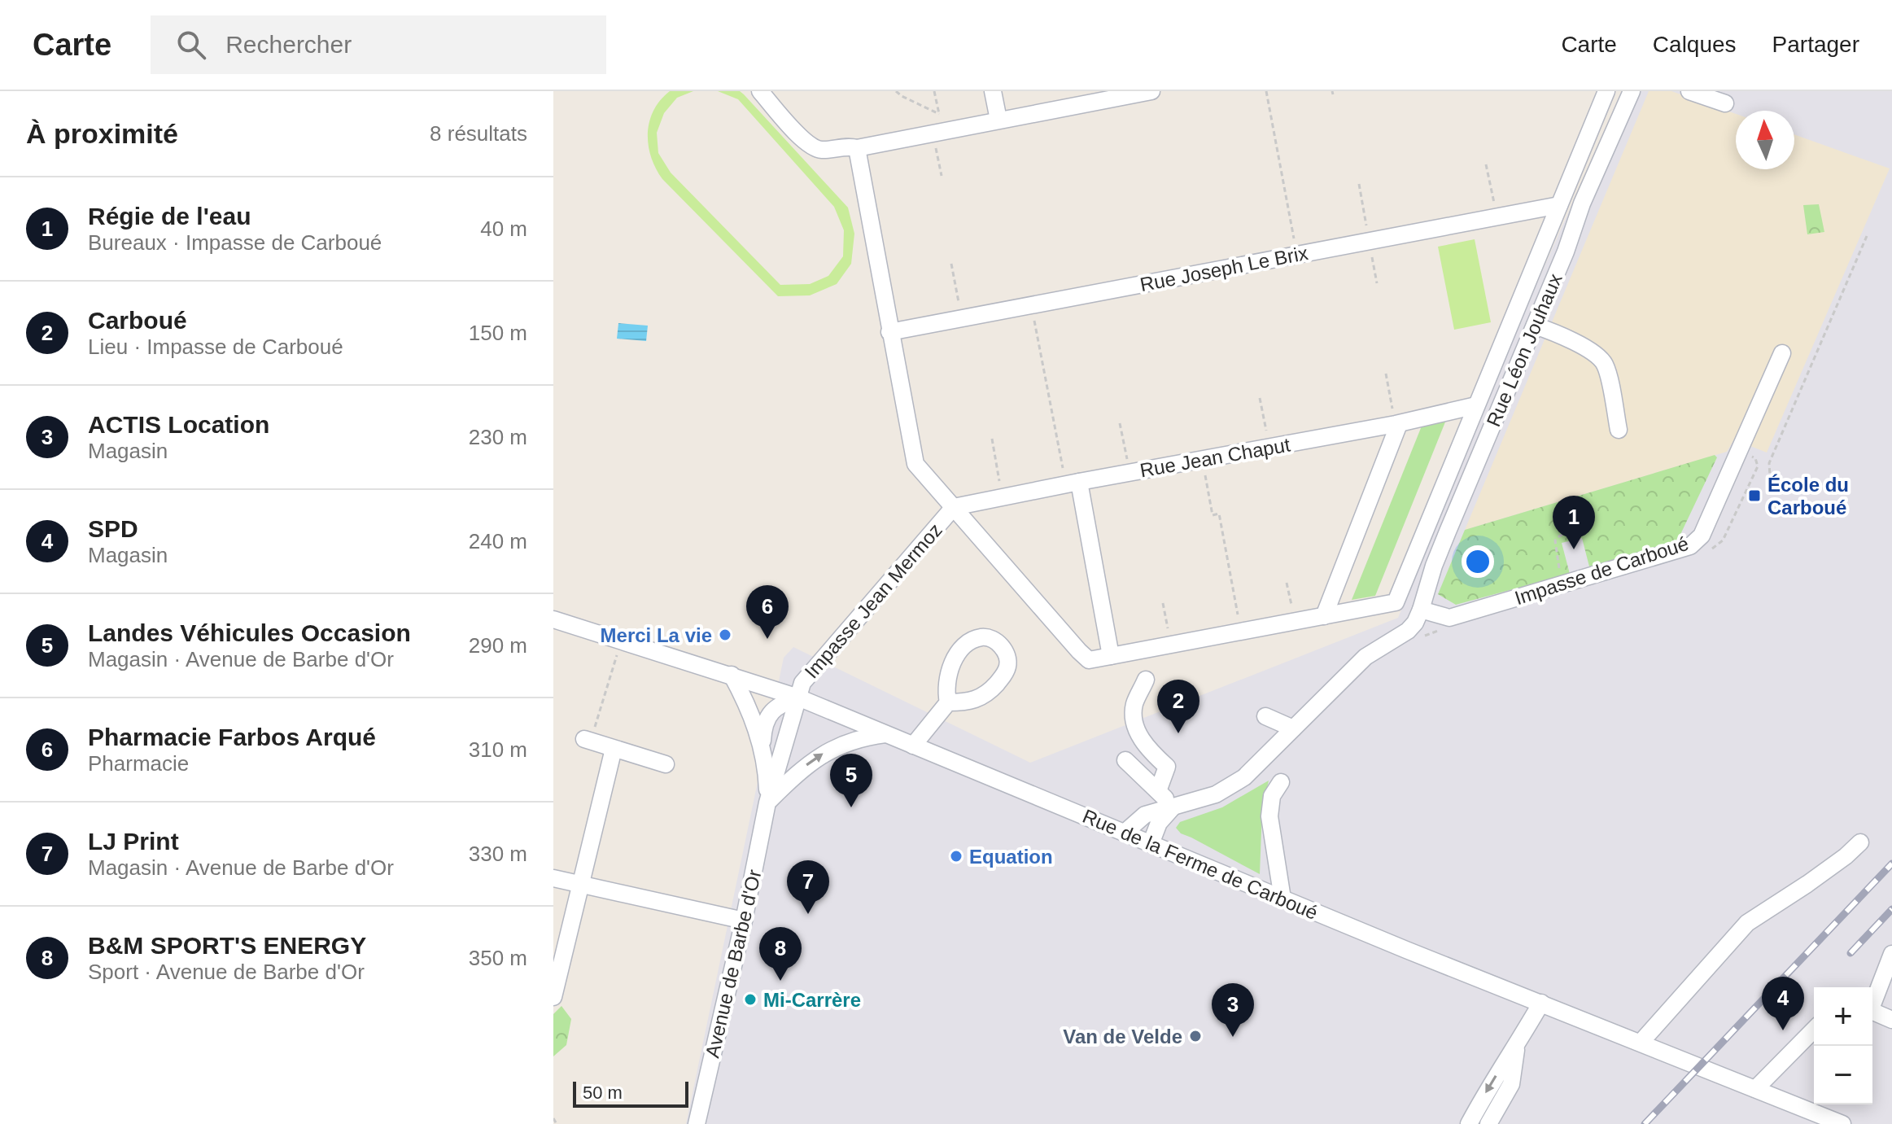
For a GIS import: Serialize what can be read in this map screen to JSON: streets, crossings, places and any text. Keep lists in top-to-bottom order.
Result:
{
  "streets": {
    "street": [
      "Rue Joseph Le Brix",
      "Rue Léon Jouhaux",
      "Rue Jean Chaput",
      "Impasse de Carboué",
      "Impasse Jean Mermoz",
      "Rue de la Ferme de Carboué",
      "Avenue de Barbe d'Or"
    ]
  },
  "crossings": [
    ["Rue Léon Jouhaux", "Impasse de Carboué"],
    ["Rue Jean Chaput", "Impasse Jean Mermoz"],
    ["Impasse de Carboué", "Rue de la Ferme de Carboué"],
    ["Impasse Jean Mermoz", "Rue de la Ferme de Carboué"],
    ["Impasse Jean Mermoz", "Avenue de Barbe d'Or"],
    ["Rue de la Ferme de Carboué", "Avenue de Barbe d'Or"]
  ],
  "places": {
    "transit": ["École du Carboué"],
    "other": [
      "Merci La vie",
      "Equation",
      "Mi-Carrère",
      "Van de Velde"
    ]
  },
  "scale_bar": "50 m",
  "north": "top",
  "page": {
    "header": "Carte",
    "search": "Rechercher",
    "nav": ["Carte", "Calques", "Partager"],
    "heading": ["À proximité", "8 résultats"],
    "list": [
      {
        "mark": "1",
        "name": "Régie de l'eau",
        "note": "Bureaux · Impasse de Carboué",
        "value": "40 m"
      },
      {
        "mark": "2",
        "name": "Carboué",
        "note": "Lieu · Impasse de Carboué",
        "value": "150 m"
      },
      {
        "mark": "3",
        "name": "ACTIS Location",
        "note": "Magasin",
        "value": "230 m"
      },
      {
        "mark": "4",
        "name": "SPD",
        "note": "Magasin",
        "value": "240 m"
      },
      {
        "mark": "5",
        "name": "Landes Véhicules Occasion",
        "note": "Magasin · Avenue de Barbe d'Or",
        "value": "290 m"
      },
      {
        "mark": "6",
        "name": "Pharmacie Farbos Arqué",
        "note": "Pharmacie",
        "value": "310 m"
      },
      {
        "mark": "7",
        "name": "LJ Print",
        "note": "Magasin · Avenue de Barbe d'Or",
        "value": "330 m"
      },
      {
        "mark": "8",
        "name": "B&M SPORT'S ENERGY",
        "note": "Sport · Avenue de Barbe d'Or",
        "value": "350 m"
      }
    ],
    "pins": [
      "1",
      "6",
      "2",
      "5",
      "7",
      "8",
      "4",
      "3"
    ],
    "map_buttons": ["+", "−"],
    "scale": "50 m"
  }
}
